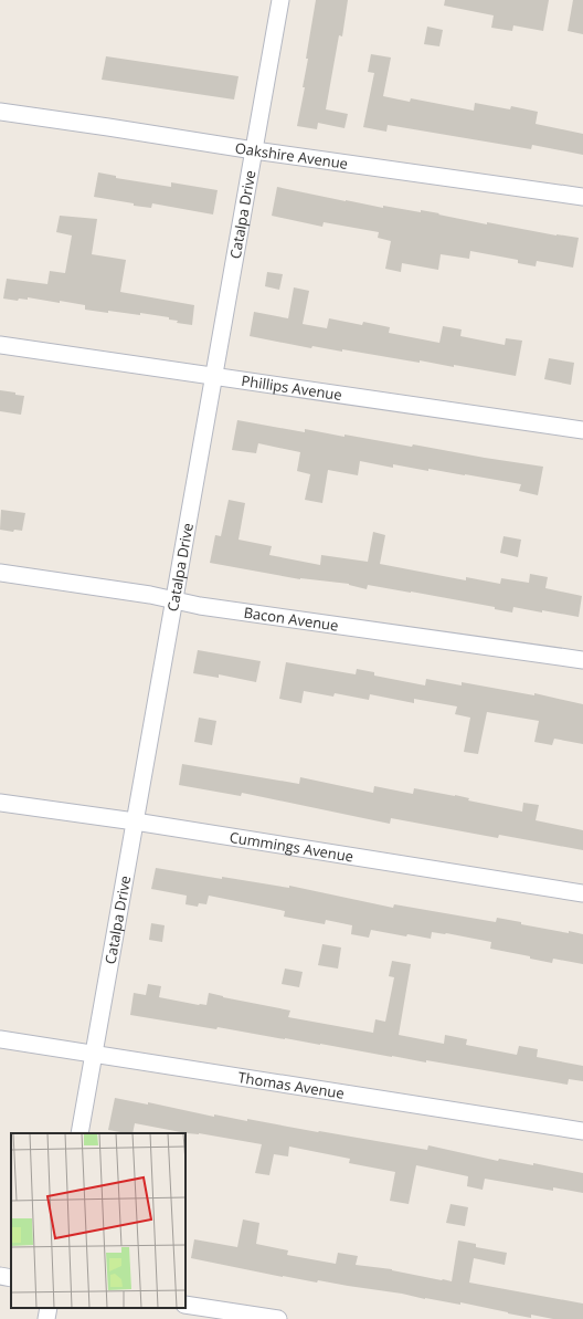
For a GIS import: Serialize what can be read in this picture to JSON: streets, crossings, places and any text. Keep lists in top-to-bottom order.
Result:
{
  "streets": {
    "street": [
      "Oakshire Avenue",
      "Catalpa Drive",
      "Phillips Avenue",
      "Bacon Avenue",
      "Cummings Avenue",
      "Thomas Avenue"
    ]
  },
  "crossings": [
    ["Oakshire Avenue", "Catalpa Drive"],
    ["Catalpa Drive", "Phillips Avenue"],
    ["Catalpa Drive", "Bacon Avenue"],
    ["Catalpa Drive", "Cummings Avenue"],
    ["Catalpa Drive", "Thomas Avenue"]
  ]
}
